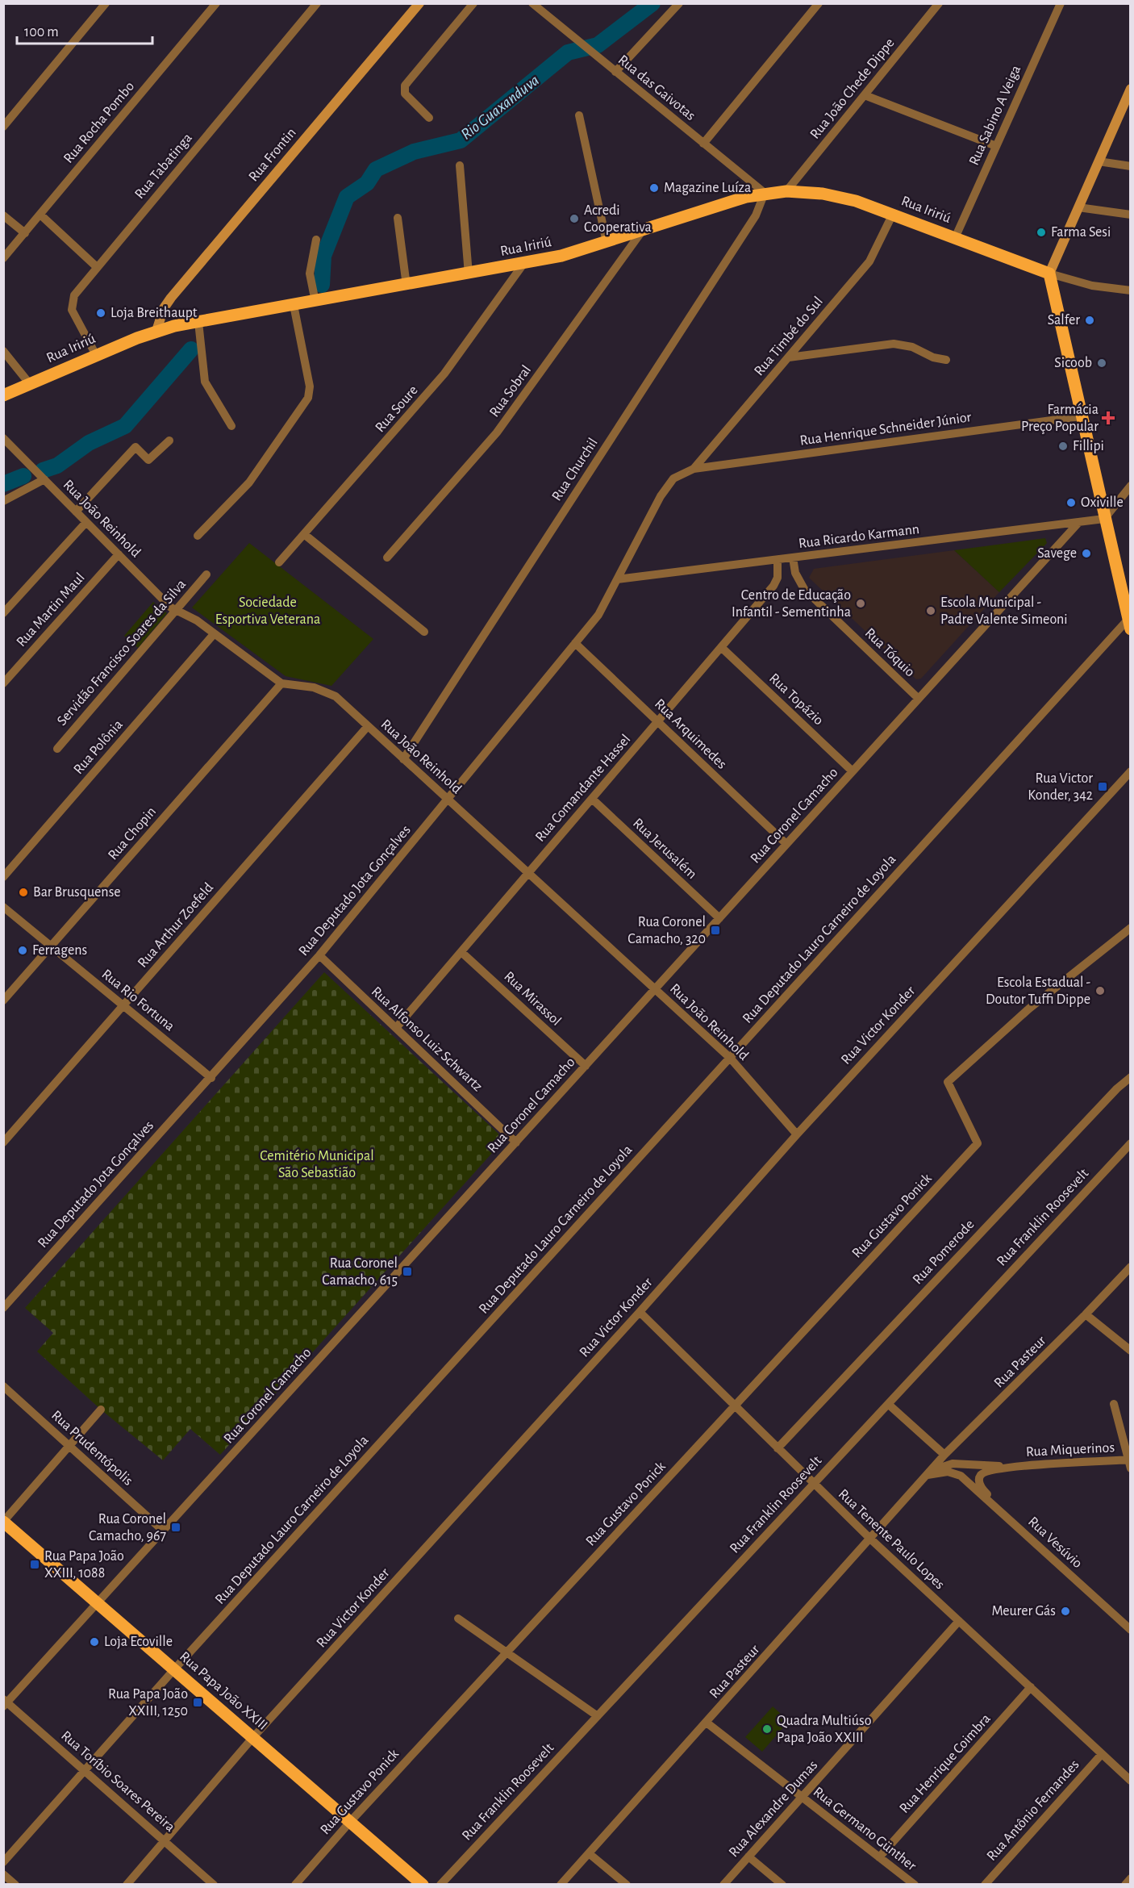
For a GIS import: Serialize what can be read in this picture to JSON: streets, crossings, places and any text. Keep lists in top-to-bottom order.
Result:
{
  "streets": {
    "main road": ["Rua Iririú", "Rua Papa João XXIII"],
    "street": [
      "Rua das Gaivotas",
      "Rua João Chede Dippe",
      "Rua Sabino A Veiga",
      "Rua Rocha Pombo",
      "Rua Frontin",
      "Rua Tabatinga",
      "Rua Timbé do Sul",
      "Rua Sobral",
      "Rua Soure",
      "Rua Henrique Schneider Júnior",
      "Rua Churchil",
      "Rua João Reinhold",
      "Rua Ricardo Karmann",
      "Rua Martin Maul",
      "Servidão Francisco Soares da Silva",
      "Rua Tóquio",
      "Rua Topázio",
      "Rua Arquimedes",
      "Rua Polônia",
      "Rua Comandante Hassel",
      "Rua Coronel Camacho",
      "Rua Chopin",
      "Rua Jerusalém",
      "Rua Deputado Jota Gonçalves",
      "Rua Arthur Zoefeld",
      "Rua Deputado Lauro Carneiro de Loyola",
      "Rua Mirassol",
      "Rua Rio Fortuna",
      "Rua Victor Konder",
      "Rua Alfonso Luiz Schwartz",
      "Rua Gustavo Ponick",
      "Rua Franklin Roosevelt",
      "Rua Pomerode",
      "Rua Pasteur",
      "Rua Prudentópolis",
      "Rua Miquerinos",
      "Rua Tenente Paulo Lopes",
      "Rua Vesúvio",
      "Rua Henrique Coimbra",
      "Rua Toríbio Soares Pereira",
      "Rua Alexandre Dumas",
      "Rua Antônio Fernandes",
      "Rua Germano Günther"
    ]
  },
  "crossings": [
    ["Rua das Gaivotas", "Rua Iririú"],
    ["Rua das Gaivotas", "Rua Churchil"],
    ["Rua João Chede Dippe", "Rua Iririú"],
    ["Rua Sabino A Veiga", "Rua Iririú"],
    ["Rua Frontin", "Rua Iririú"],
    ["Rua Tabatinga", "Rua Iririú"],
    ["Rua Iririú", "Rua Timbé do Sul"],
    ["Rua Iririú", "Rua Sobral"],
    ["Rua Iririú", "Rua Soure"],
    ["Rua Iririú", "Rua Churchil"],
    ["Rua Timbé do Sul", "Rua Henrique Schneider Júnior"],
    ["Rua Timbé do Sul", "Rua Deputado Jota Gonçalves"],
    ["Rua Henrique Schneider Júnior", "Rua Deputado Jota Gonçalves"],
    ["Rua Churchil", "Rua João Reinhold"],
    ["Rua João Reinhold", "Rua Martin Maul"],
    ["Rua João Reinhold", "Servidão Francisco Soares da Silva"],
    ["Rua João Reinhold", "Rua Polônia"],
    ["Rua João Reinhold", "Rua Comandante Hassel"],
    ["Rua João Reinhold", "Rua Coronel Camacho"],
    ["Rua João Reinhold", "Rua Chopin"],
    ["Rua João Reinhold", "Rua Deputado Jota Gonçalves"],
    ["Rua João Reinhold", "Rua Arthur Zoefeld"],
    ["Rua João Reinhold", "Rua Deputado Lauro Carneiro de Loyola"],
    ["Rua João Reinhold", "Rua Victor Konder"],
    ["Rua Ricardo Karmann", "Rua Tóquio"],
    ["Rua Ricardo Karmann", "Rua Comandante Hassel"],
    ["Rua Ricardo Karmann", "Rua Coronel Camacho"],
    ["Rua Ricardo Karmann", "Rua Deputado Jota Gonçalves"],
    ["Rua Tóquio", "Rua Coronel Camacho"],
    ["Rua Topázio", "Rua Comandante Hassel"],
    ["Rua Topázio", "Rua Coronel Camacho"],
    ["Rua Arquimedes", "Rua Comandante Hassel"],
    ["Rua Arquimedes", "Rua Coronel Camacho"],
    ["Rua Arquimedes", "Rua Deputado Jota Gonçalves"],
    ["Rua Comandante Hassel", "Rua Jerusalém"],
    ["Rua Comandante Hassel", "Rua Mirassol"],
    ["Rua Comandante Hassel", "Rua Alfonso Luiz Schwartz"],
    ["Rua Coronel Camacho", "Rua Jerusalém"],
    ["Rua Coronel Camacho", "Rua Mirassol"],
    ["Rua Coronel Camacho", "Rua Alfonso Luiz Schwartz"],
    ["Rua Coronel Camacho", "Rua Prudentópolis"],
    ["Rua Coronel Camacho", "Rua Papa João XXIII"],
    ["Rua Coronel Camacho", "Rua Toríbio Soares Pereira"],
    ["Rua Chopin", "Rua Rio Fortuna"],
    ["Rua Deputado Jota Gonçalves", "Rua Rio Fortuna"],
    ["Rua Deputado Jota Gonçalves", "Rua Alfonso Luiz Schwartz"],
    ["Rua Arthur Zoefeld", "Rua Rio Fortuna"],
    ["Rua Deputado Lauro Carneiro de Loyola", "Rua Papa João XXIII"],
    ["Rua Deputado Lauro Carneiro de Loyola", "Rua Toríbio Soares Pereira"],
    ["Rua Victor Konder", "Rua Tenente Paulo Lopes"],
    ["Rua Victor Konder", "Rua Papa João XXIII"],
    ["Rua Victor Konder", "Rua Toríbio Soares Pereira"],
    ["Rua Gustavo Ponick", "Rua Tenente Paulo Lopes"],
    ["Rua Gustavo Ponick", "Rua Papa João XXIII"],
    ["Rua Franklin Roosevelt", "Rua Tenente Paulo Lopes"],
    ["Rua Pomerode", "Rua Tenente Paulo Lopes"],
    ["Rua Pasteur", "Rua Miquerinos"],
    ["Rua Pasteur", "Rua Tenente Paulo Lopes"],
    ["Rua Pasteur", "Rua Vesúvio"],
    ["Rua Pasteur", "Rua Germano Günther"],
    ["Rua Miquerinos", "Rua Vesúvio"],
    ["Rua Tenente Paulo Lopes", "Rua Henrique Coimbra"],
    ["Rua Tenente Paulo Lopes", "Rua Alexandre Dumas"],
    ["Rua Tenente Paulo Lopes", "Rua Antônio Fernandes"],
    ["Rua Henrique Coimbra", "Rua Germano Günther"],
    ["Rua Alexandre Dumas", "Rua Germano Günther"]
  ],
  "water": ["Rio Guaxanduva"],
  "parks": ["Sociedade Esportiva Veterana", "Cemitério Municipal São Sebastião"],
  "places": {
    "other": [
      "Magazine Luíza",
      "Acredi Cooperativa",
      "Farma Sesi",
      "Loja Breithaupt",
      "Salfer",
      "Sicoob",
      "Fillipi",
      "Oxiville",
      "Savege",
      "Centro de Educação Infantil - Sementinha",
      "Escola Municipal - Padre Valente Simeoni",
      "Bar Brusquense",
      "Ferragens",
      "Escola Estadual - Doutor Tuffi Dippe",
      "Meurer Gás",
      "Loja Ecoville",
      "Quadra Multiúso Papa João XXIII"
    ],
    "health": ["Farmácia Preço Popular"],
    "transit": [
      "Rua Victor Konder, 342",
      "Rua Coronel Camacho, 320",
      "Rua Coronel Camacho, 615",
      "Rua Coronel Camacho, 967",
      "Rua Papa João XXIII, 1088",
      "Rua Papa João XXIII, 1250"
    ]
  },
  "scale_bar": "100 m"
}
